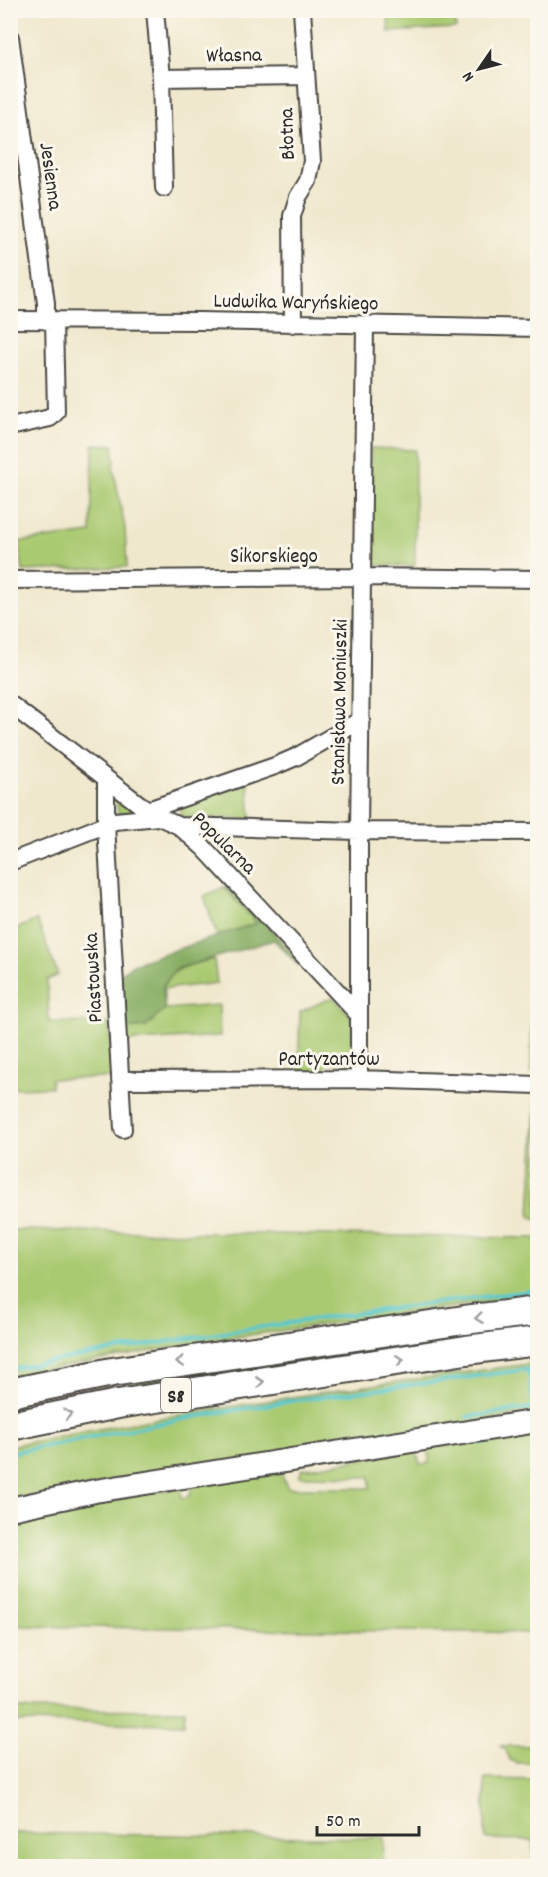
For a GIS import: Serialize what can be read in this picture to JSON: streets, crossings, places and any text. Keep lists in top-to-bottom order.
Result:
{
  "streets": {
    "highway": ["S8"],
    "street": [
      "Własna",
      "Błotna",
      "Jesienna",
      "Ludwika Waryńskiego",
      "Sikorskiego",
      "Stanisława Moniuszki",
      "Popularna",
      "Piastowska",
      "Partyzantów"
    ]
  },
  "crossings": [
    ["Własna", "Błotna"],
    ["Błotna", "Ludwika Waryńskiego"],
    ["Jesienna", "Ludwika Waryńskiego"],
    ["Ludwika Waryńskiego", "Stanisława Moniuszki"],
    ["Sikorskiego", "Stanisława Moniuszki"],
    ["Stanisława Moniuszki", "Popularna"],
    ["Stanisława Moniuszki", "Partyzantów"],
    ["Popularna", "Piastowska"],
    ["Piastowska", "Partyzantów"]
  ],
  "scale_bar": "50 m",
  "north": "bottom left"
}
